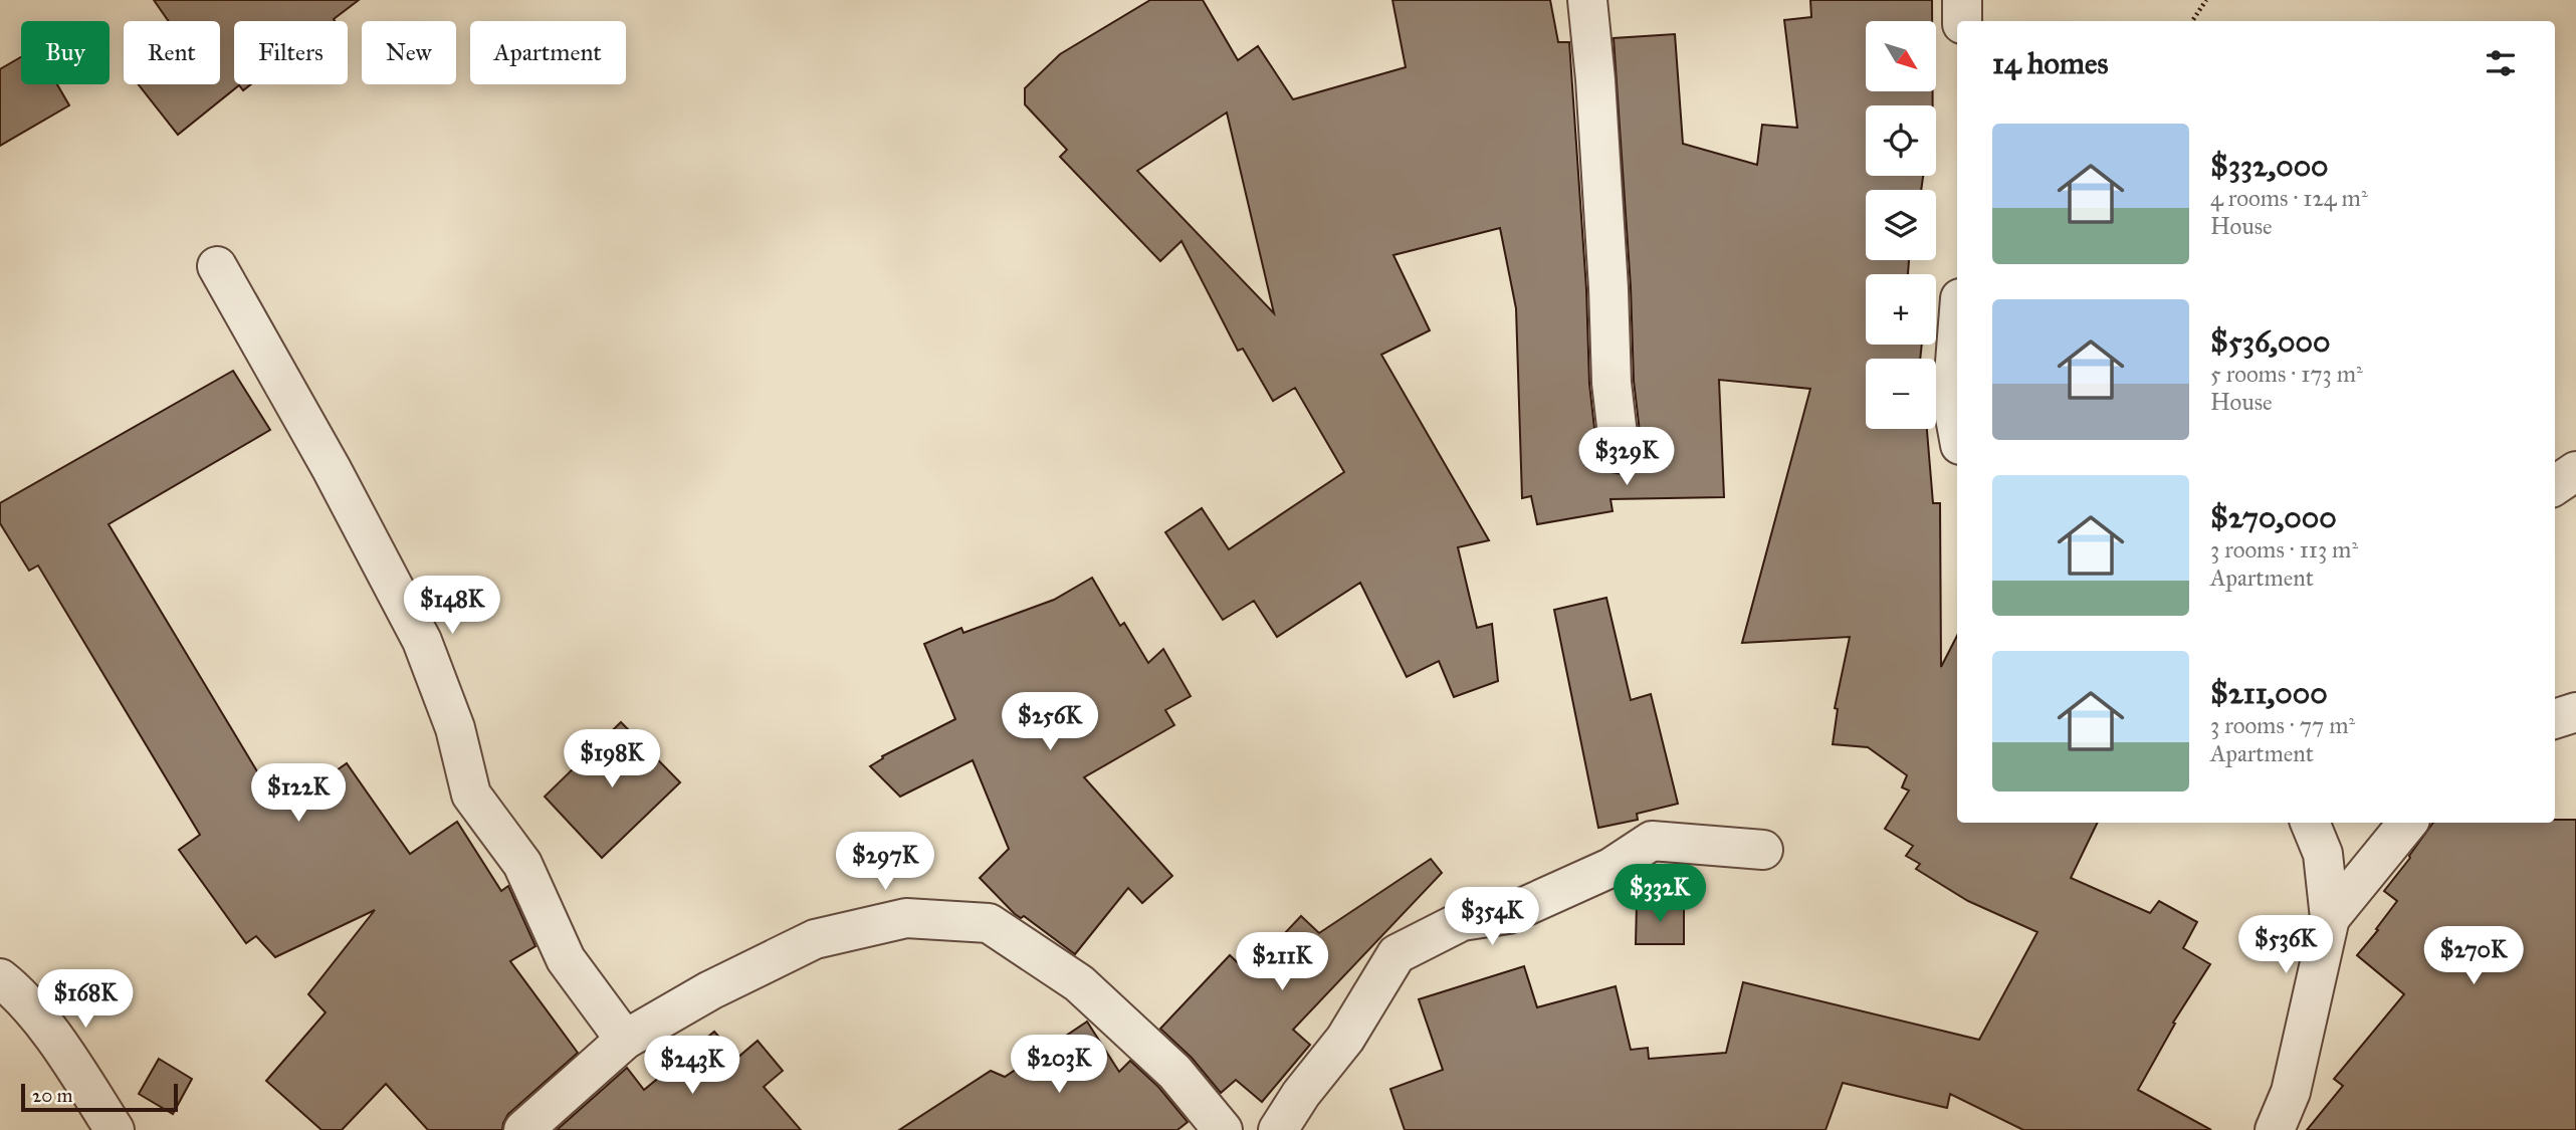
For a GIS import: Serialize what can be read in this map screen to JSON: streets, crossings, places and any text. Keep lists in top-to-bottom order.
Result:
{
  "scale_bar": "20 m",
  "north": "bottom right",
  "page": {
    "map_buttons": ["+", "−"],
    "chip": [
      "Buy",
      "Rent",
      "Filters",
      "New",
      "Apartment"
    ],
    "heading": "14 homes",
    "list": [
      {
        "name": "$332,000",
        "note": "4 rooms · 124 m² · House"
      },
      {
        "name": "$536,000",
        "note": "5 rooms · 173 m² · House"
      },
      {
        "name": "$270,000",
        "note": "3 rooms · 113 m² · Apartment"
      },
      {
        "name": "$211,000",
        "note": "3 rooms · 77 m² · Apartment"
      }
    ],
    "price": [
      "$329K",
      "$148K",
      "$256K",
      "$198K",
      "$122K",
      "$297K",
      "$332K",
      "$354K",
      "$536K",
      "$270K",
      "$211K",
      "$168K",
      "$203K",
      "$243K"
    ],
    "scale": "20 m"
  }
}
